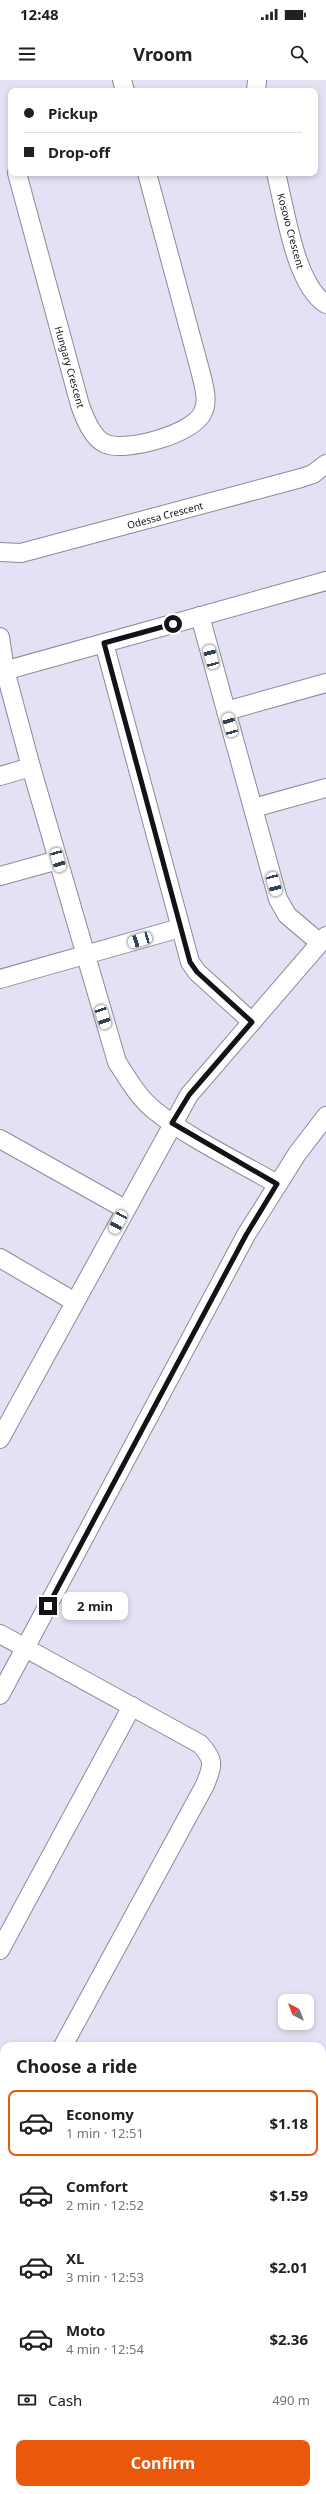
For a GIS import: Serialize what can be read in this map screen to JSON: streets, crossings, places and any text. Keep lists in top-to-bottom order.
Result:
{
  "streets": {
    "street": ["Kosovo Crescent", "Hungary Crescent", "Odessa Crescent"]
  },
  "north": "top left",
  "page": {
    "status": "12:48",
    "header": "Vroom",
    "banner": ["Pickup", "Drop-off"],
    "bubble": "2 min",
    "heading": "Choose a ride",
    "list": [
      {
        "name": "Economy",
        "note": "1 min · 12:51",
        "value": "$1.18"
      },
      {
        "name": "Comfort",
        "note": "2 min · 12:52",
        "value": "$1.59"
      },
      {
        "name": "XL",
        "note": "3 min · 12:53",
        "value": "$2.01"
      },
      {
        "name": "Moto",
        "note": "4 min · 12:54",
        "value": "$2.36"
      }
    ],
    "pay": ["Cash", "490 m"],
    "buttons": "Confirm"
  }
}
